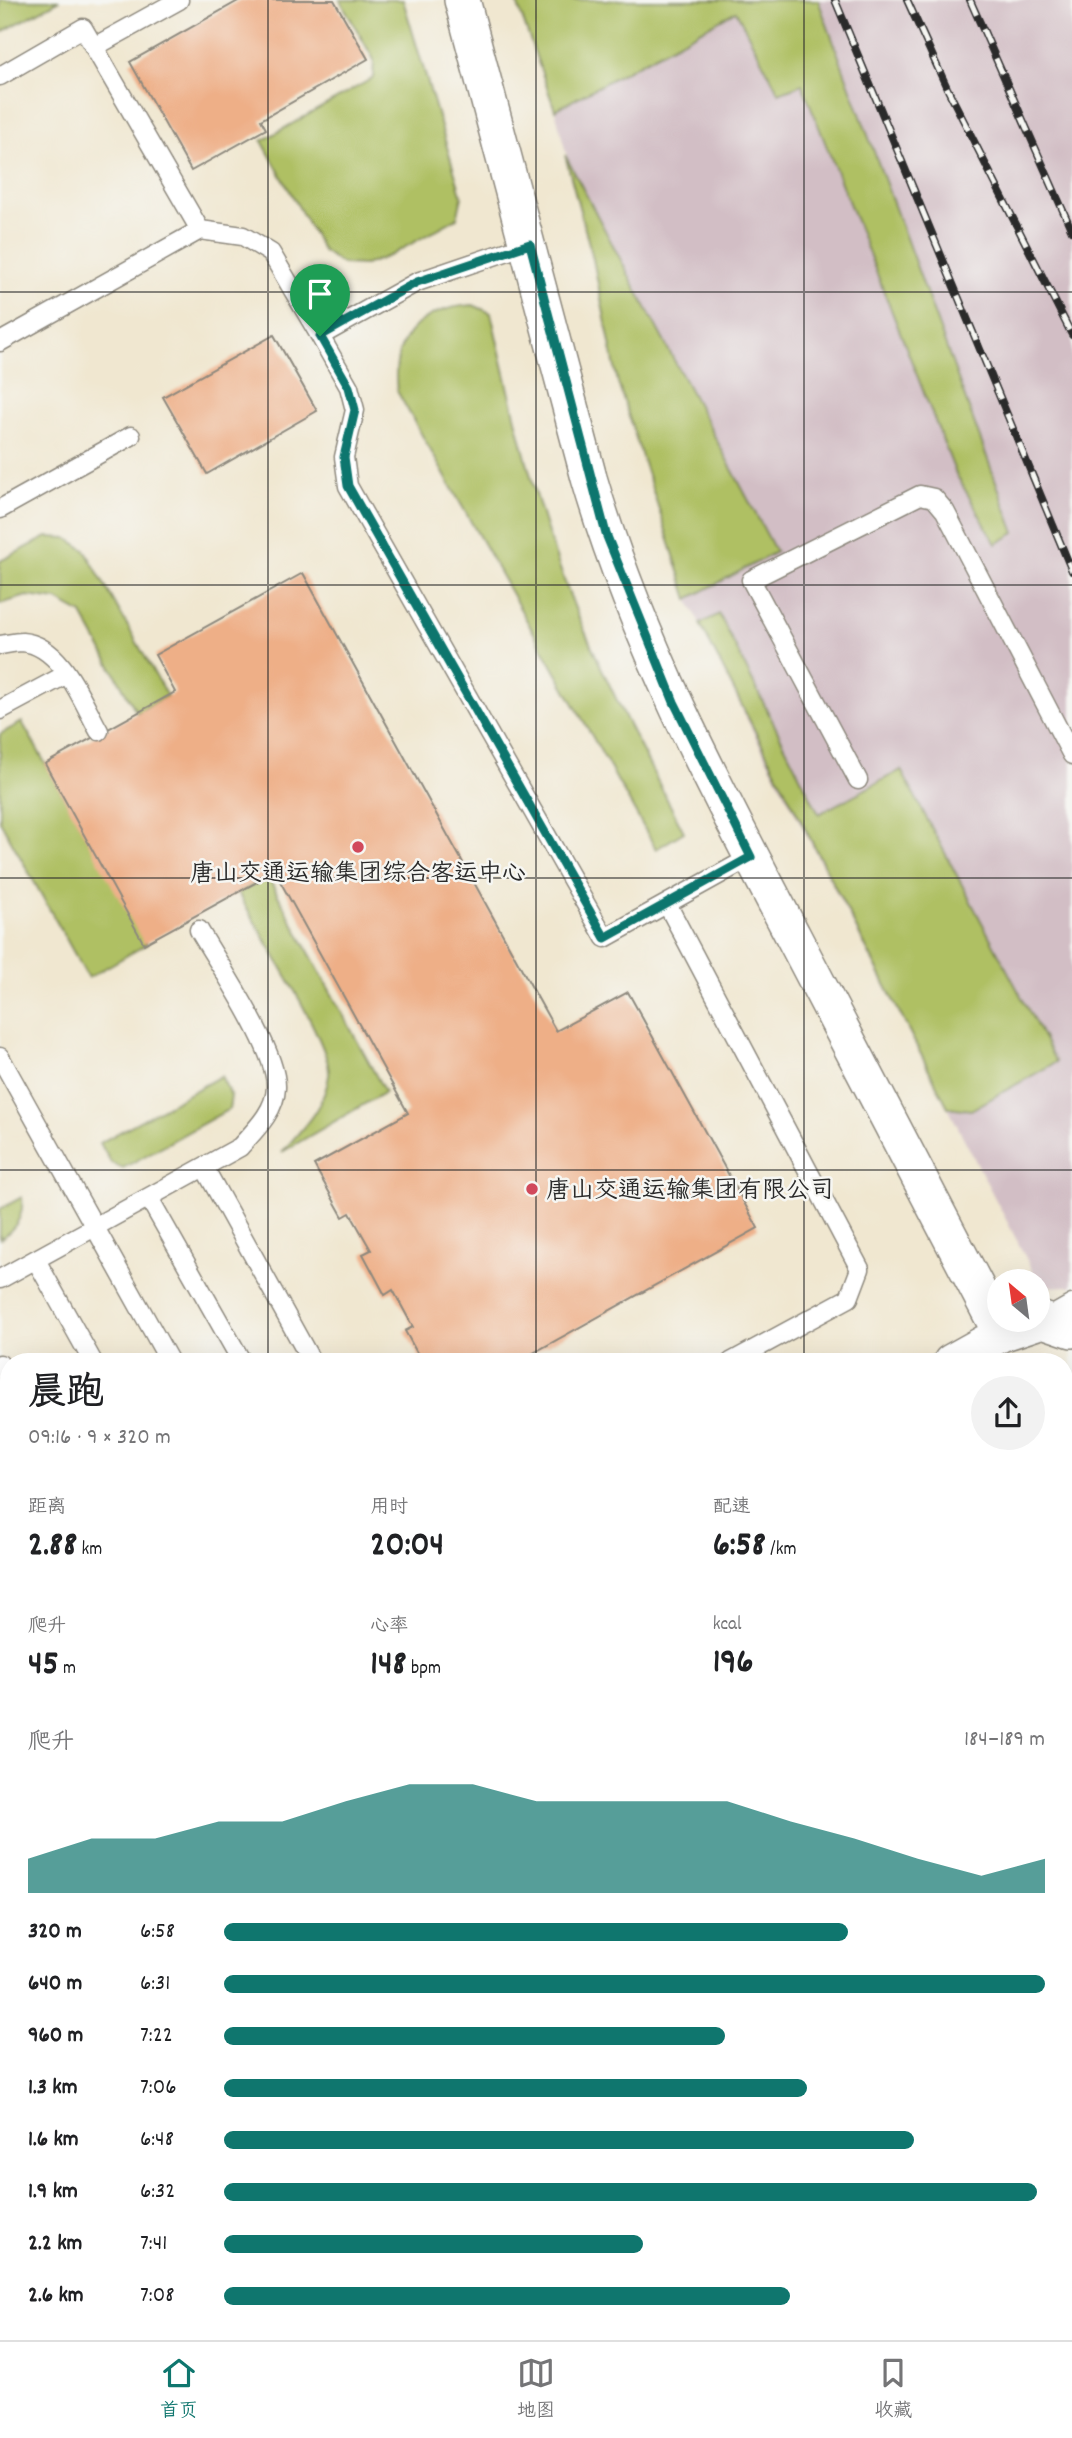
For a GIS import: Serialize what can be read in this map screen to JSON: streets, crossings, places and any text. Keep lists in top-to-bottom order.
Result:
{
  "places": ["唐山交通运输集团综合客运中心", "唐山交通运输集团有限公司"],
  "north": "top left",
  "page": {
    "heading": ["晨跑", "09:16 · 9 × 320 m"],
    "stats": [
      ["距离", "2.88 km"],
      ["用时", "20:04"],
      ["配速", "6:58 /km"],
      ["爬升", "45 m"],
      ["心率", "148 bpm"],
      ["kcal", "196"]
    ],
    "chart": ["爬升", "184–189 m"],
    "list": [
      {
        "name": "320 m",
        "note": "6:58"
      },
      {
        "name": "640 m",
        "note": "6:31"
      },
      {
        "name": "960 m",
        "note": "7:22"
      },
      {
        "name": "1.3 km",
        "note": "7:06"
      },
      {
        "name": "1.6 km",
        "note": "6:48"
      },
      {
        "name": "1.9 km",
        "note": "6:32"
      },
      {
        "name": "2.2 km",
        "note": "7:41"
      },
      {
        "name": "2.6 km",
        "note": "7:08"
      }
    ],
    "tabs": ["首页", "地图", "收藏"]
  }
}
